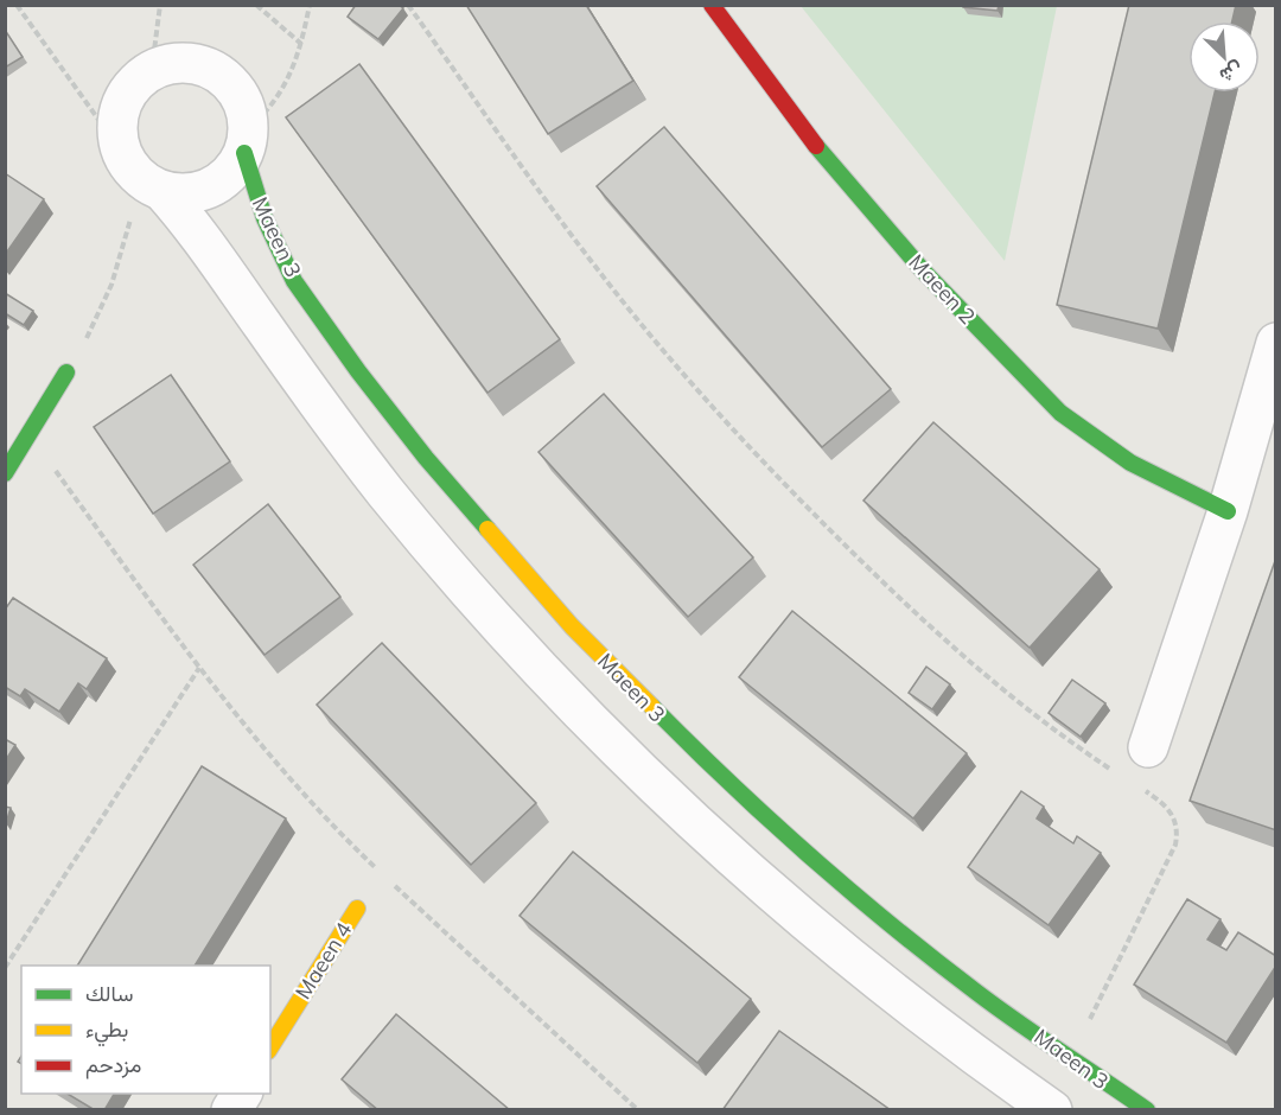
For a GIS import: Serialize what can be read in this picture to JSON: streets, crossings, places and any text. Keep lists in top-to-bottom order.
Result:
{
  "streets": {
    "street": ["Maeen 3", "Maeen 2", "Maeen 4"]
  },
  "legend": ["سالك", "بطيء", "مزدحم"],
  "north": "bottom right"
}
